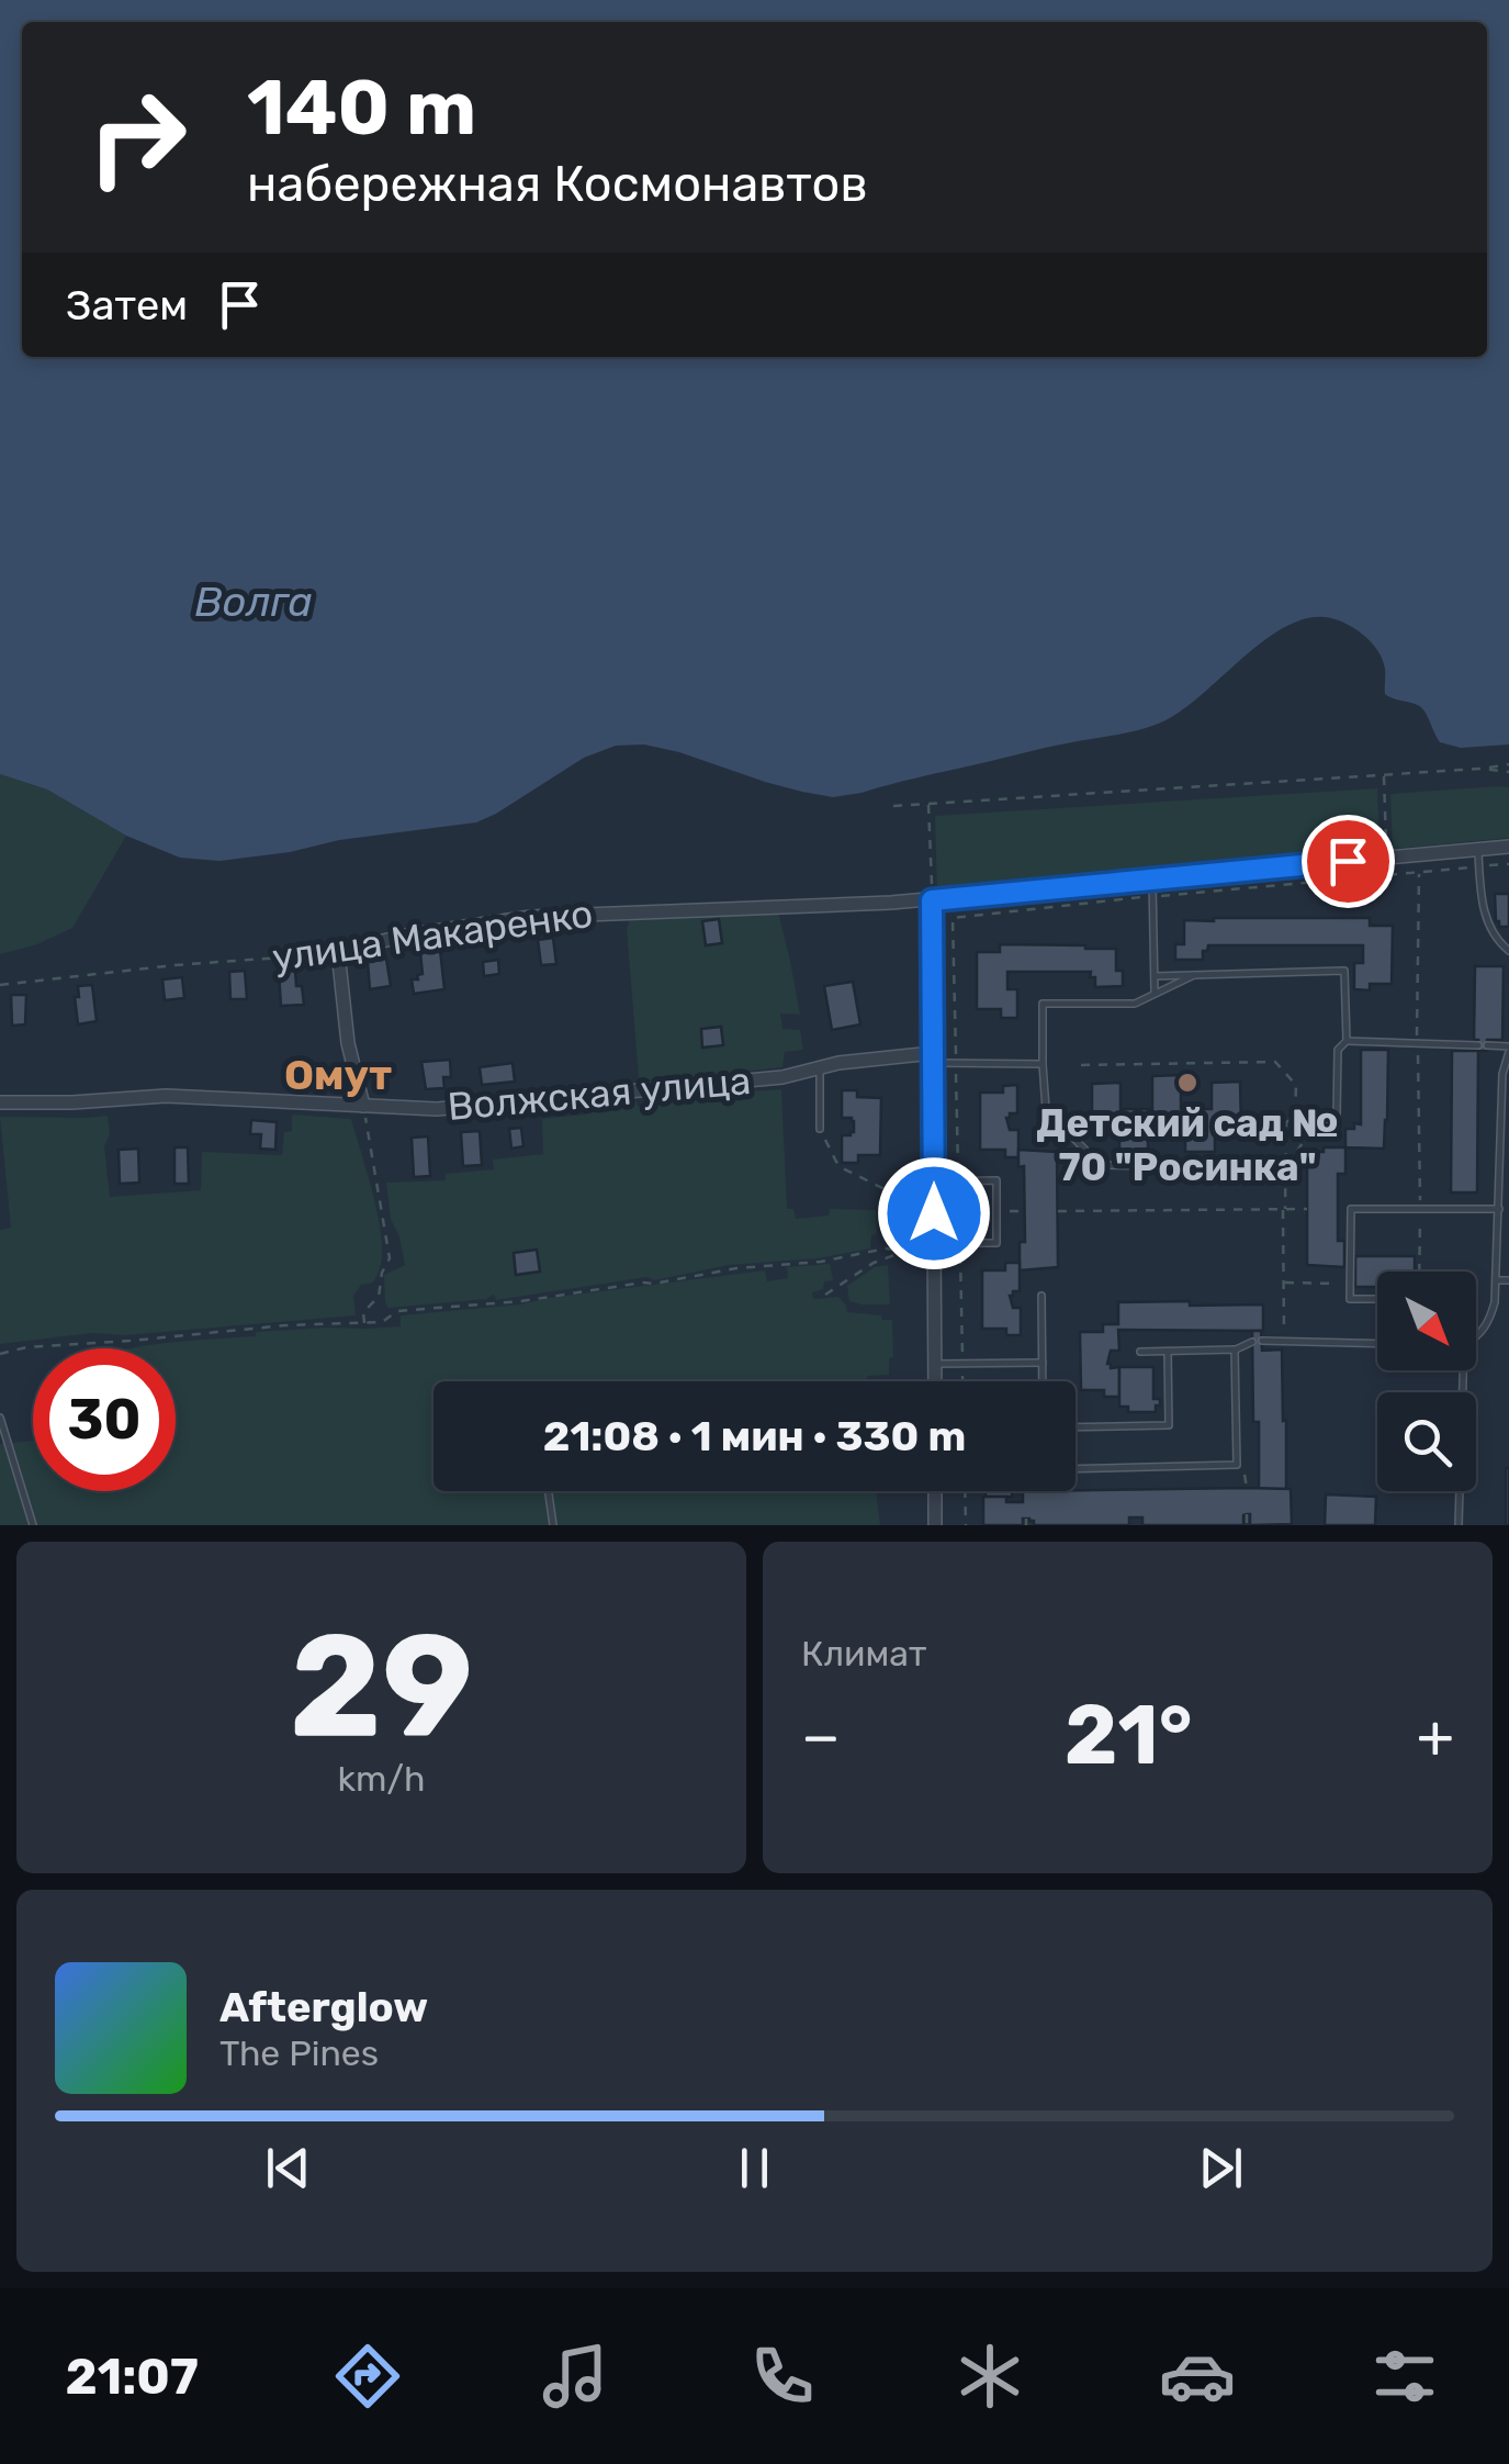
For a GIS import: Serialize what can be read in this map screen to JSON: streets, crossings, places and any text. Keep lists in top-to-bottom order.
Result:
{
  "streets": {
    "street": ["улица Макаренко", "Волжская улица"]
  },
  "districts": ["Омут"],
  "water": ["Волга"],
  "places": ["Детский сад № 70 \"Росинка\""],
  "north": "bottom right",
  "page": {
    "turn": ["140 m", "набережная Космонавтов"],
    "then": "Затем",
    "limit": "30",
    "trip": "21:08 · 1 мин · 330 m",
    "tile": [
      ["29", "km/h"],
      "Климат"
    ],
    "heat": ["−", "21°", "+"],
    "song": ["Afterglow", "The Pines"],
    "tabs": "21:07"
  }
}
